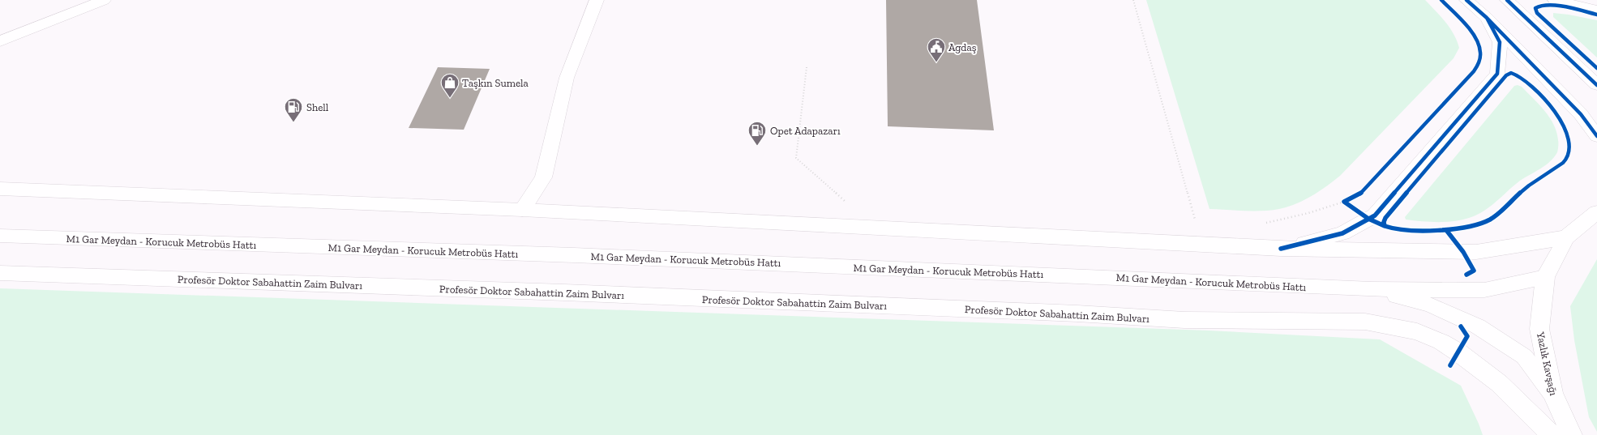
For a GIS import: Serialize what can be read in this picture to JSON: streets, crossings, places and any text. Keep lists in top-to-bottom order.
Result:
{
  "streets": {
    "main road": ["Profesör Doktor Sabahattin Zaim Bulvarı", "Yazlık Kavşağı"],
    "lane": ["M1 Gar Meydan - Korucuk Metrobüs Hattı"]
  },
  "places": {
    "public building": ["Agdaş"],
    "shop": ["Taşkın Sumela"],
    "fuel station": ["Shell", "Opet Adapazarı"]
  }
}
